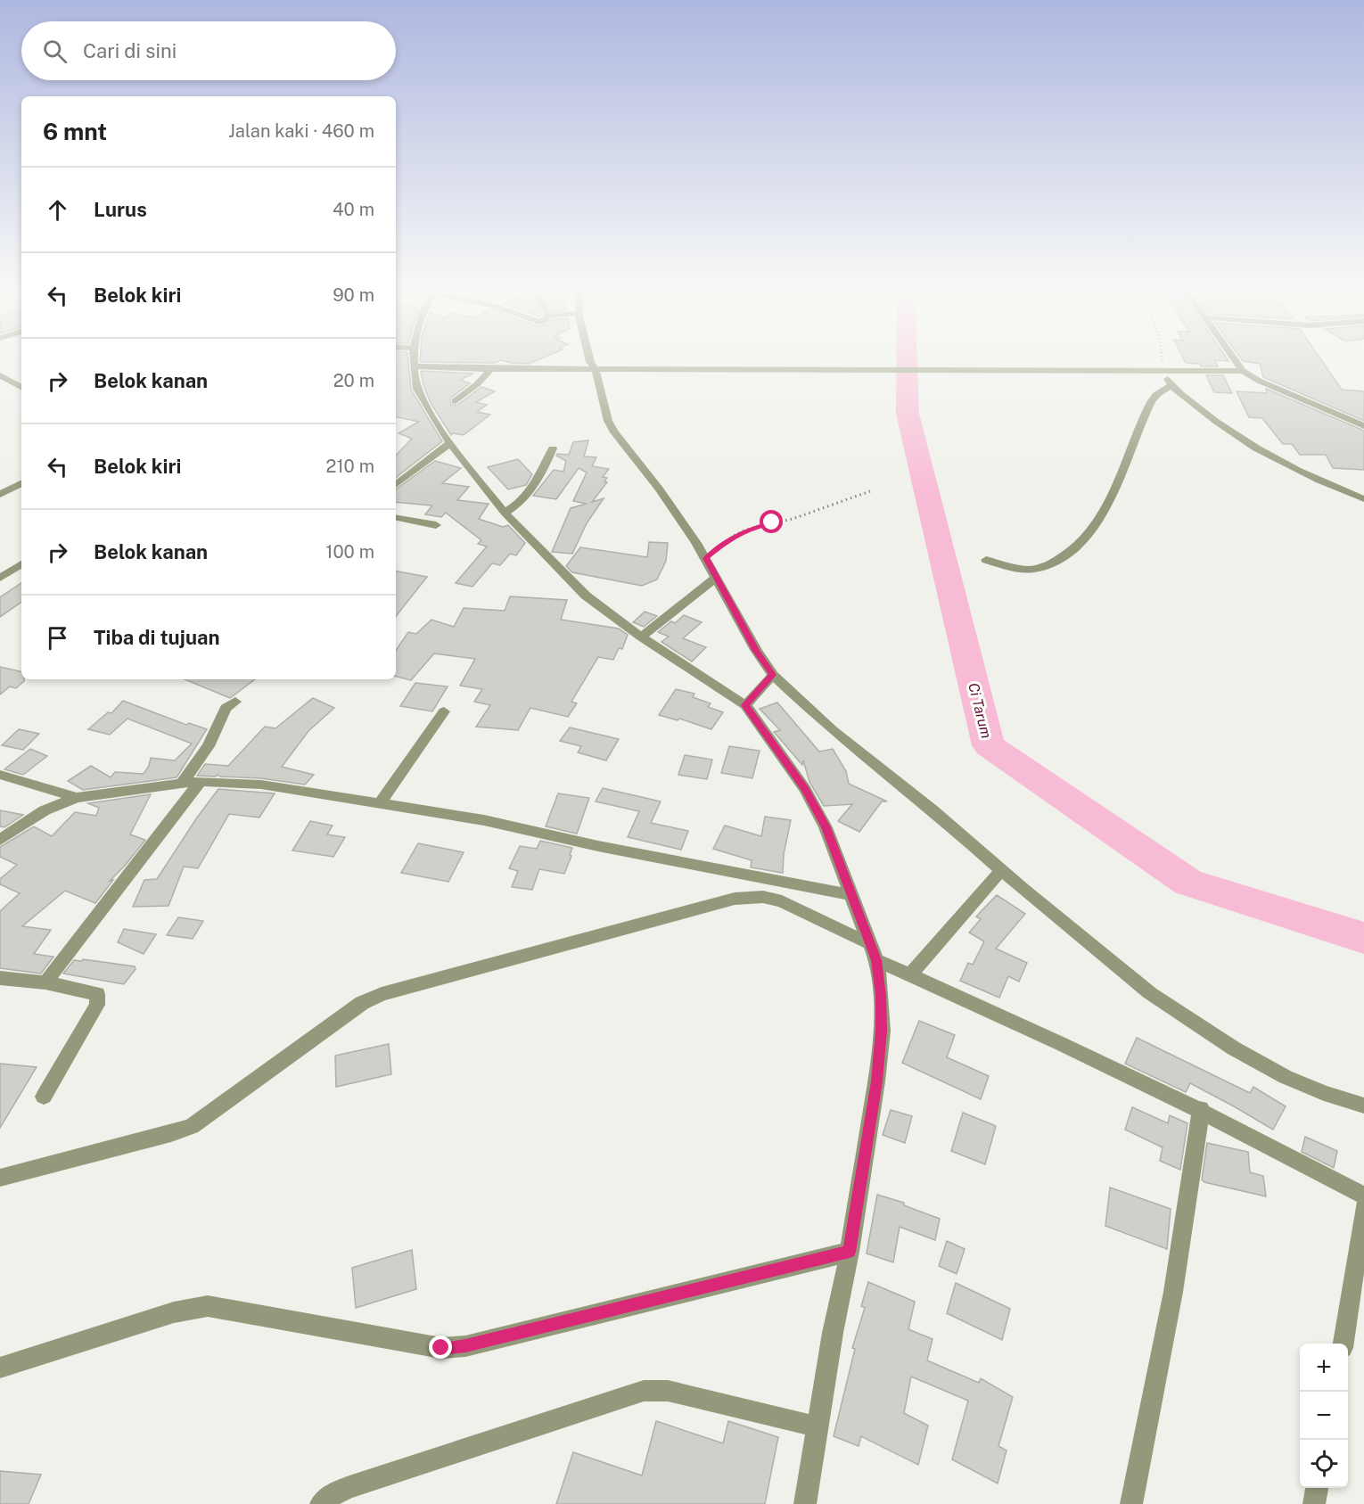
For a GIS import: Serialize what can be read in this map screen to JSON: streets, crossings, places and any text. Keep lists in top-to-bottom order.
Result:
{
  "water": ["Ci Tarum"],
  "page": {
    "search": "Cari di sini",
    "heading": ["6 mnt", "Jalan kaki · 460 m"],
    "list": [
      ["Lurus", "40 m"],
      ["Belok kiri", "90 m"],
      ["Belok kanan", "20 m"],
      ["Belok kiri", "210 m"],
      ["Belok kanan", "100 m"],
      "Tiba di tujuan"
    ],
    "map_buttons": ["+", "−"]
  }
}
